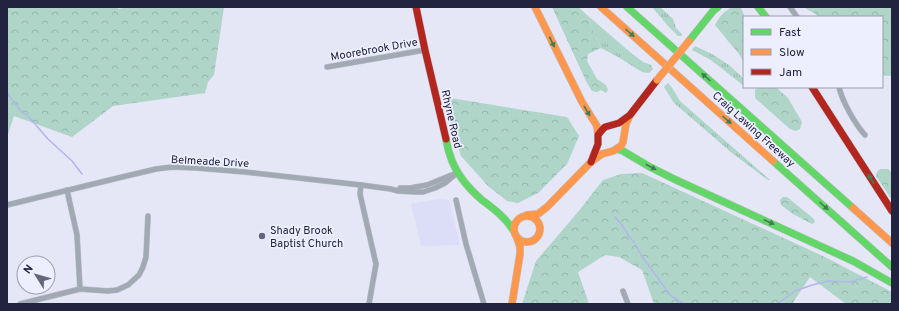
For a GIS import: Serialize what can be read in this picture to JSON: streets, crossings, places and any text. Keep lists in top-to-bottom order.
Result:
{
  "streets": {
    "main road": ["Rhyne Road", "Craig Lawing Freeway"],
    "street": ["Moorebrook Drive", "Belmeade Drive"]
  },
  "crossings": [
    ["Moorebrook Drive", "Rhyne Road"],
    ["Rhyne Road", "Belmeade Drive"]
  ],
  "places": ["Shady Brook Baptist Church"],
  "legend": ["Fast", "Slow", "Jam"],
  "north": "top left"
}
